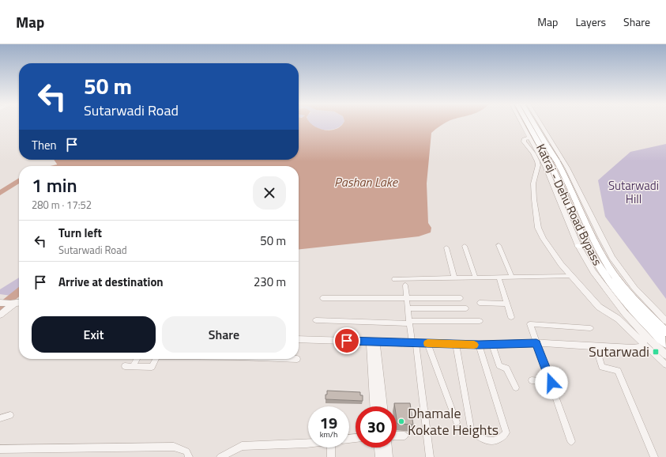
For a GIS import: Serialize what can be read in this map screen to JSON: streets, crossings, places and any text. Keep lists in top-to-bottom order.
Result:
{
  "streets": {
    "highway": ["Katraj - Dehu Road Bypass"]
  },
  "water": ["Pashan Lake"],
  "parks": ["Sutarwadi Hill"],
  "places": {
    "transit": ["Sutarwadi"],
    "other": ["Dhamale Kokate Heights"]
  },
  "page": {
    "header": "Map",
    "nav": ["Map", "Layers", "Share"],
    "turn": ["50 m", "Sutarwadi Road"],
    "then": "Then",
    "heading": ["1 min", "280 m · 17:52"],
    "list": [
      {
        "name": "Turn left",
        "note": "Sutarwadi Road",
        "value": "50 m"
      },
      {
        "name": "Arrive at destination",
        "value": "230 m"
      }
    ],
    "buttons": ["Exit", "Share"],
    "speed": "19 km/h",
    "limit": "30"
  }
}
